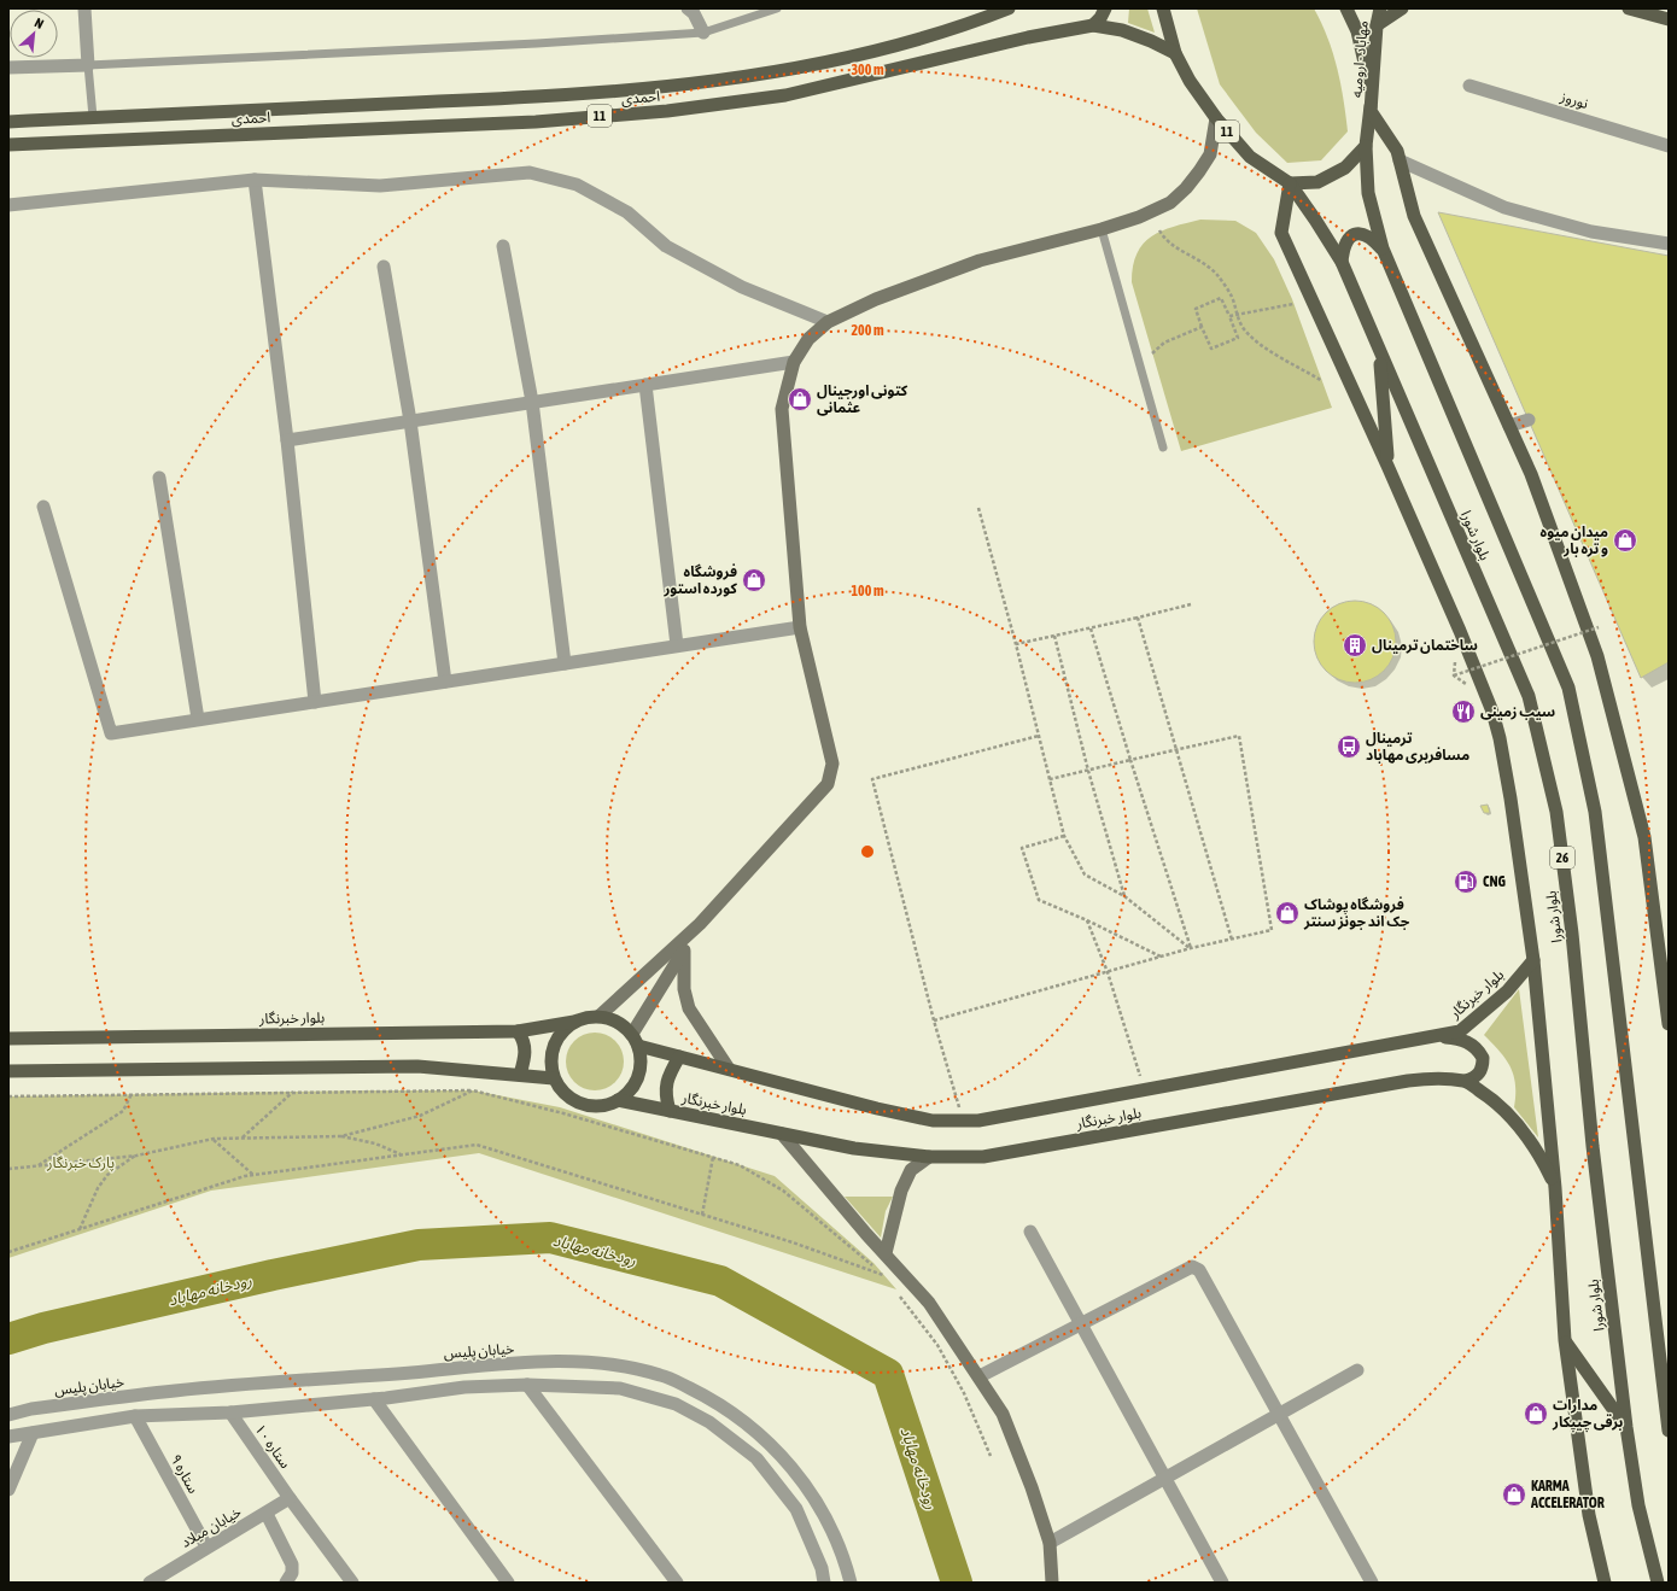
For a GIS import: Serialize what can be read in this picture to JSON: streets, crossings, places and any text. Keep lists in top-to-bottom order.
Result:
{
  "streets": {
    "main road": [
      "مهاباد - ارومیه",
      "احمدی",
      "11",
      "بلوار شورا",
      "26",
      "بلوار خبرنگار"
    ],
    "street": [
      "نوروز",
      "خیابان پلیس",
      "ستاره ۱۰",
      "ستاره ۹",
      "خیابان میلاد"
    ]
  },
  "crossings": [
    ["مهاباد - ارومیه", "بلوار شورا"],
    ["احمدی", "11"],
    ["11", "بلوار شورا"],
    ["ستاره ۱۰", "خیابان میلاد"],
    ["ستاره ۹", "خیابان میلاد"]
  ],
  "water": ["رودخانه مهاباد"],
  "parks": ["پارک خبرنگار"],
  "places": {
    "shop": [
      "کتونی اورجینال عثمانی",
      "میدان میوه و تره بار",
      "فروشگاه کورده استور",
      "فروشگاه پوشاک جک اند جونز سنتر",
      "مدارات برقی چیپکار",
      "KARMA ACCELERATOR"
    ],
    "building": ["ساختمان ترمینال"],
    "restaurant": ["سیب زمینی"],
    "bus stop": ["ترمینال مسافربری مهاباد"],
    "fuel station": ["CNG"]
  },
  "north": "top right",
  "rings": ["300 m", "200 m", "100 m"]
}
